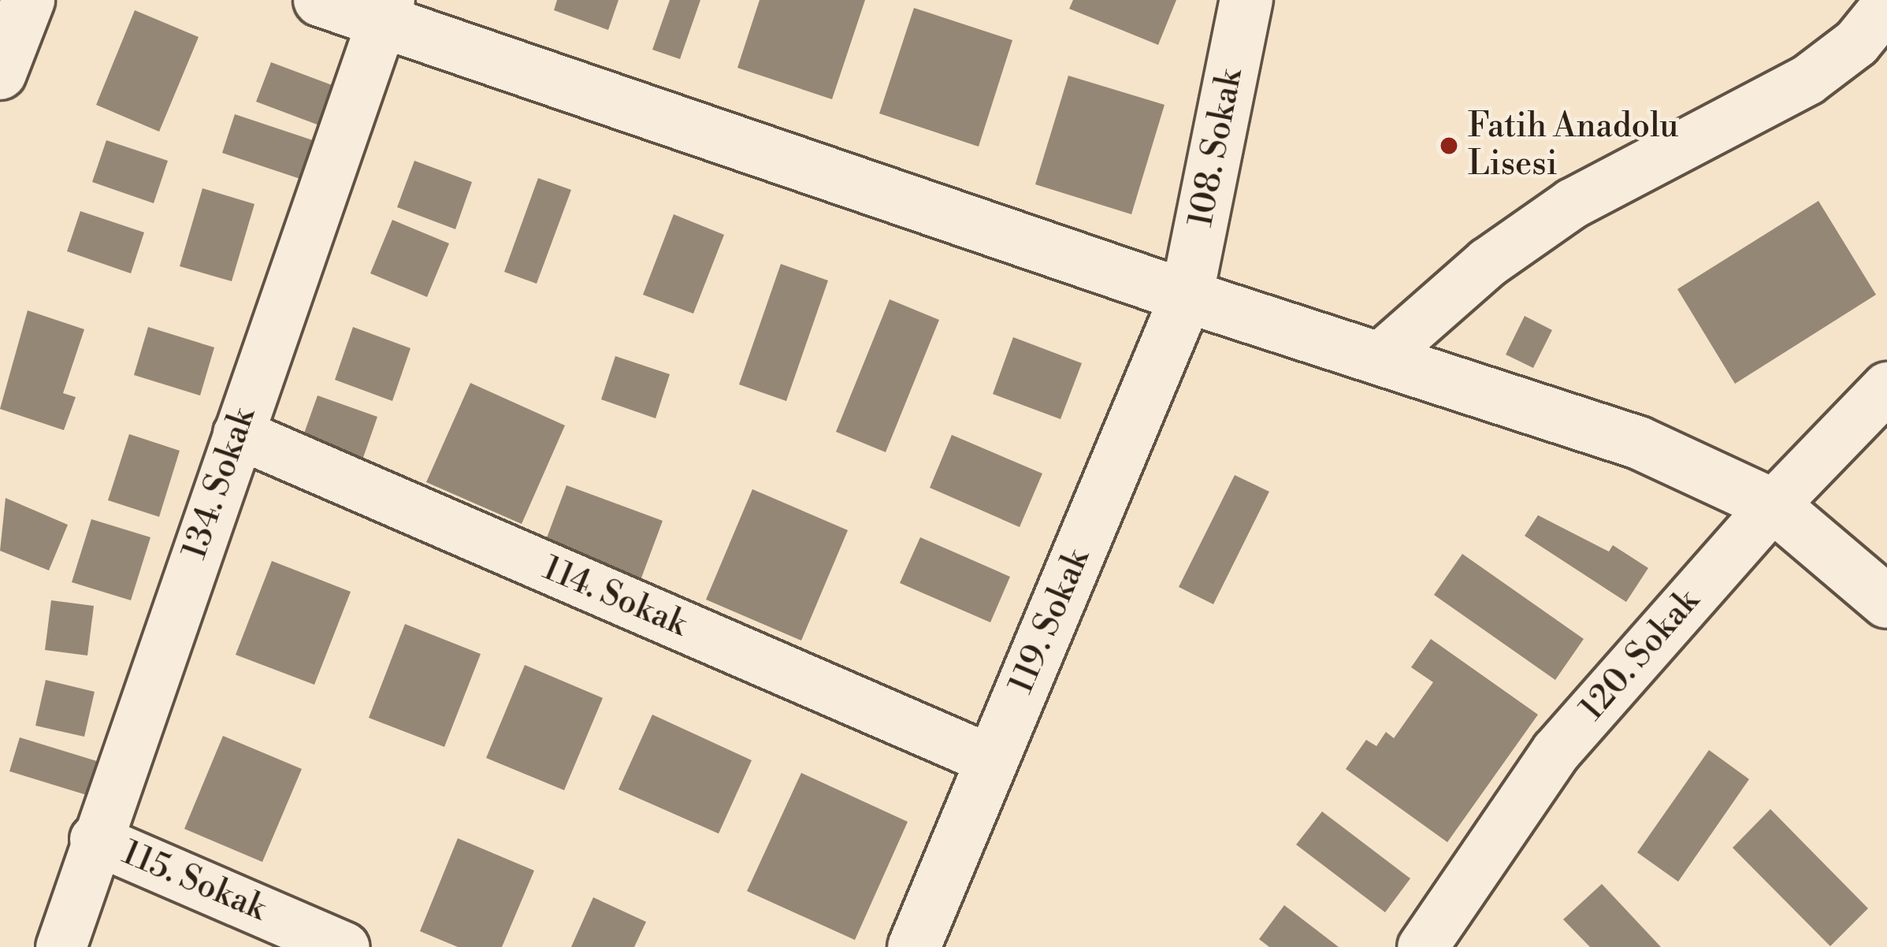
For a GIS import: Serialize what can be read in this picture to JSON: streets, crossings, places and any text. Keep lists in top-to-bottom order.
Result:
{
  "streets": {
    "street": [
      "108. Sokak",
      "134. Sokak",
      "114. Sokak",
      "119. Sokak",
      "120. Sokak",
      "115. Sokak"
    ]
  },
  "crossings": [
    ["108. Sokak", "119. Sokak"],
    ["134. Sokak", "114. Sokak"],
    ["134. Sokak", "115. Sokak"],
    ["114. Sokak", "119. Sokak"]
  ],
  "places": ["Fatih Anadolu Lisesi"]
}
